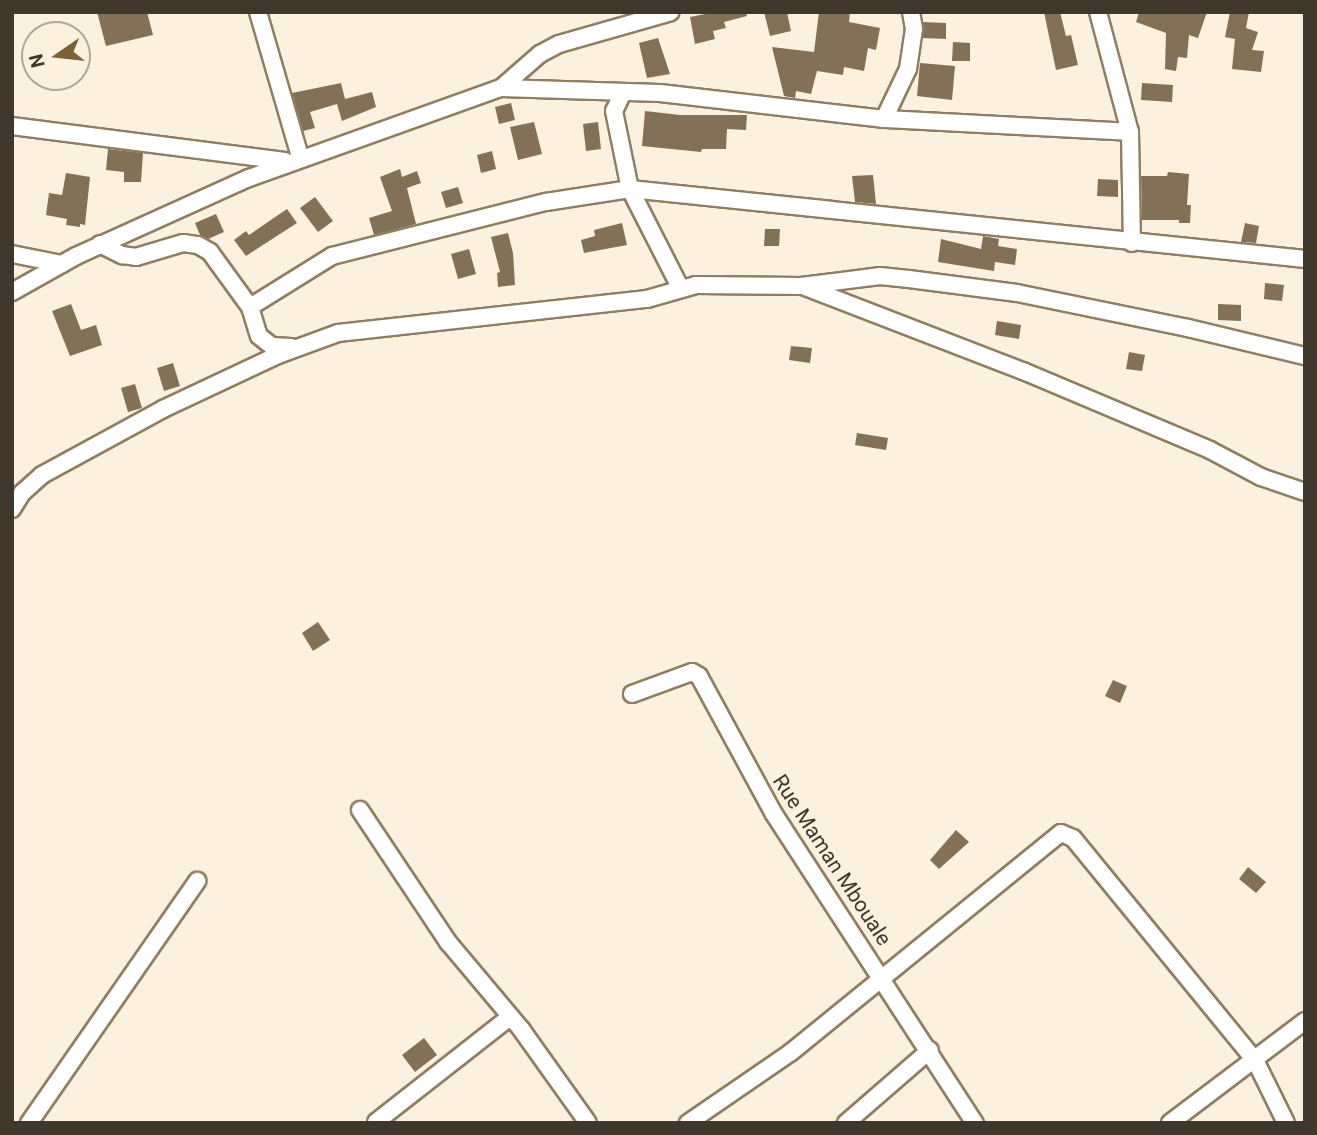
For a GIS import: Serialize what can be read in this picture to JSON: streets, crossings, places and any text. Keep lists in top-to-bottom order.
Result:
{
  "streets": {
    "street": ["Rue Maman Mbouale"]
  },
  "north": "left"
}
